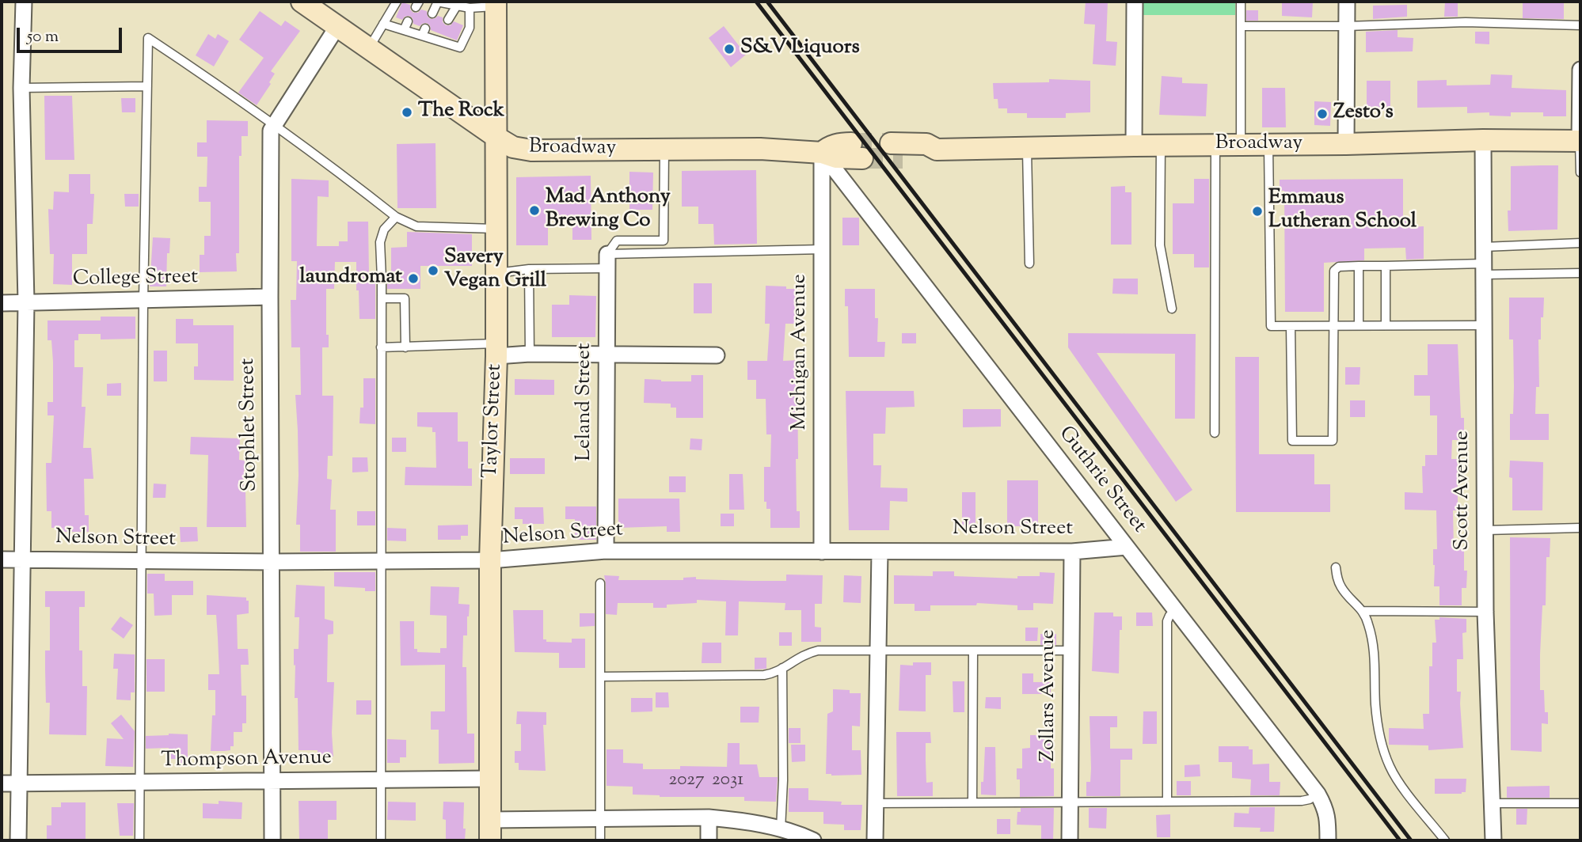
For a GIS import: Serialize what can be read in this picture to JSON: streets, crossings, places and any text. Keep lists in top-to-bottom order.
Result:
{
  "streets": {
    "main road": ["Broadway", "Taylor Street"],
    "street": [
      "College Street",
      "Michigan Avenue",
      "Leland Street",
      "Stophlet Street",
      "Guthrie Street",
      "Scott Avenue",
      "Nelson Street",
      "Zollars Avenue",
      "Thompson Avenue"
    ]
  },
  "crossings": [
    ["Broadway", "Michigan Avenue"],
    ["Broadway", "Taylor Street"],
    ["Broadway", "Stophlet Street"],
    ["Broadway", "Guthrie Street"],
    ["Broadway", "Scott Avenue"],
    ["College Street", "Stophlet Street"],
    ["Michigan Avenue", "Guthrie Street"],
    ["Michigan Avenue", "Nelson Street"],
    ["Leland Street", "Nelson Street"],
    ["Taylor Street", "Nelson Street"],
    ["Taylor Street", "Thompson Avenue"],
    ["Stophlet Street", "Nelson Street"],
    ["Stophlet Street", "Thompson Avenue"],
    ["Guthrie Street", "Nelson Street"],
    ["Nelson Street", "Zollars Avenue"]
  ],
  "places": [
    "S&V Liquors",
    "The Rock",
    "Zesto's",
    "Mad Anthony Brewing Co",
    "Emmaus Lutheran School",
    "Savery Vegan Grill",
    "laundromat"
  ],
  "house_numbers": ["2027", "2031"],
  "scale_bar": "50 m"
}
